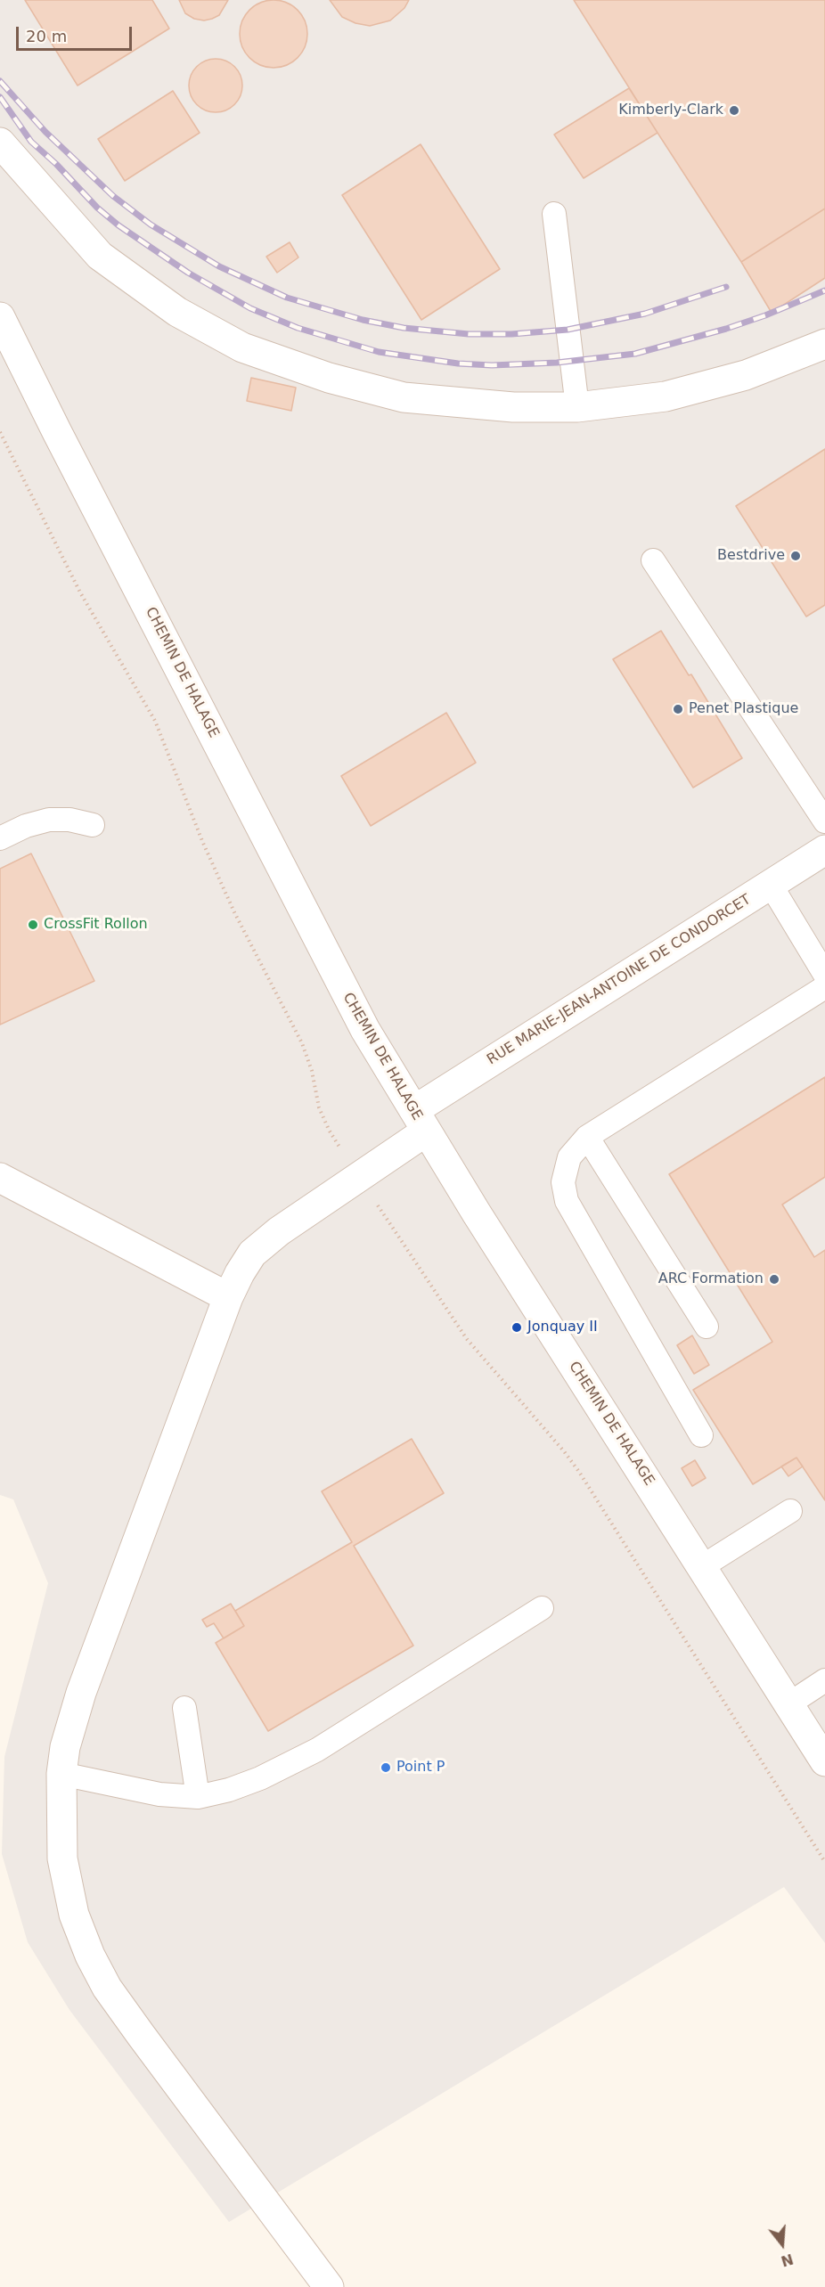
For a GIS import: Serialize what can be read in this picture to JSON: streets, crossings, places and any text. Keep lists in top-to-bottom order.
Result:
{
  "streets": {
    "street": ["CHEMIN DE HALAGE", "RUE MARIE-JEAN-ANTOINE DE CONDORCET"]
  },
  "crossings": [
    ["CHEMIN DE HALAGE", "RUE MARIE-JEAN-ANTOINE DE CONDORCET"]
  ],
  "places": [
    "Kimberly-Clark",
    "Bestdrive",
    "Penet Plastique",
    "CrossFit Rollon",
    "ARC Formation",
    "Jonquay II",
    "Point P"
  ],
  "scale_bar": "20 m",
  "north": "bottom"
}
